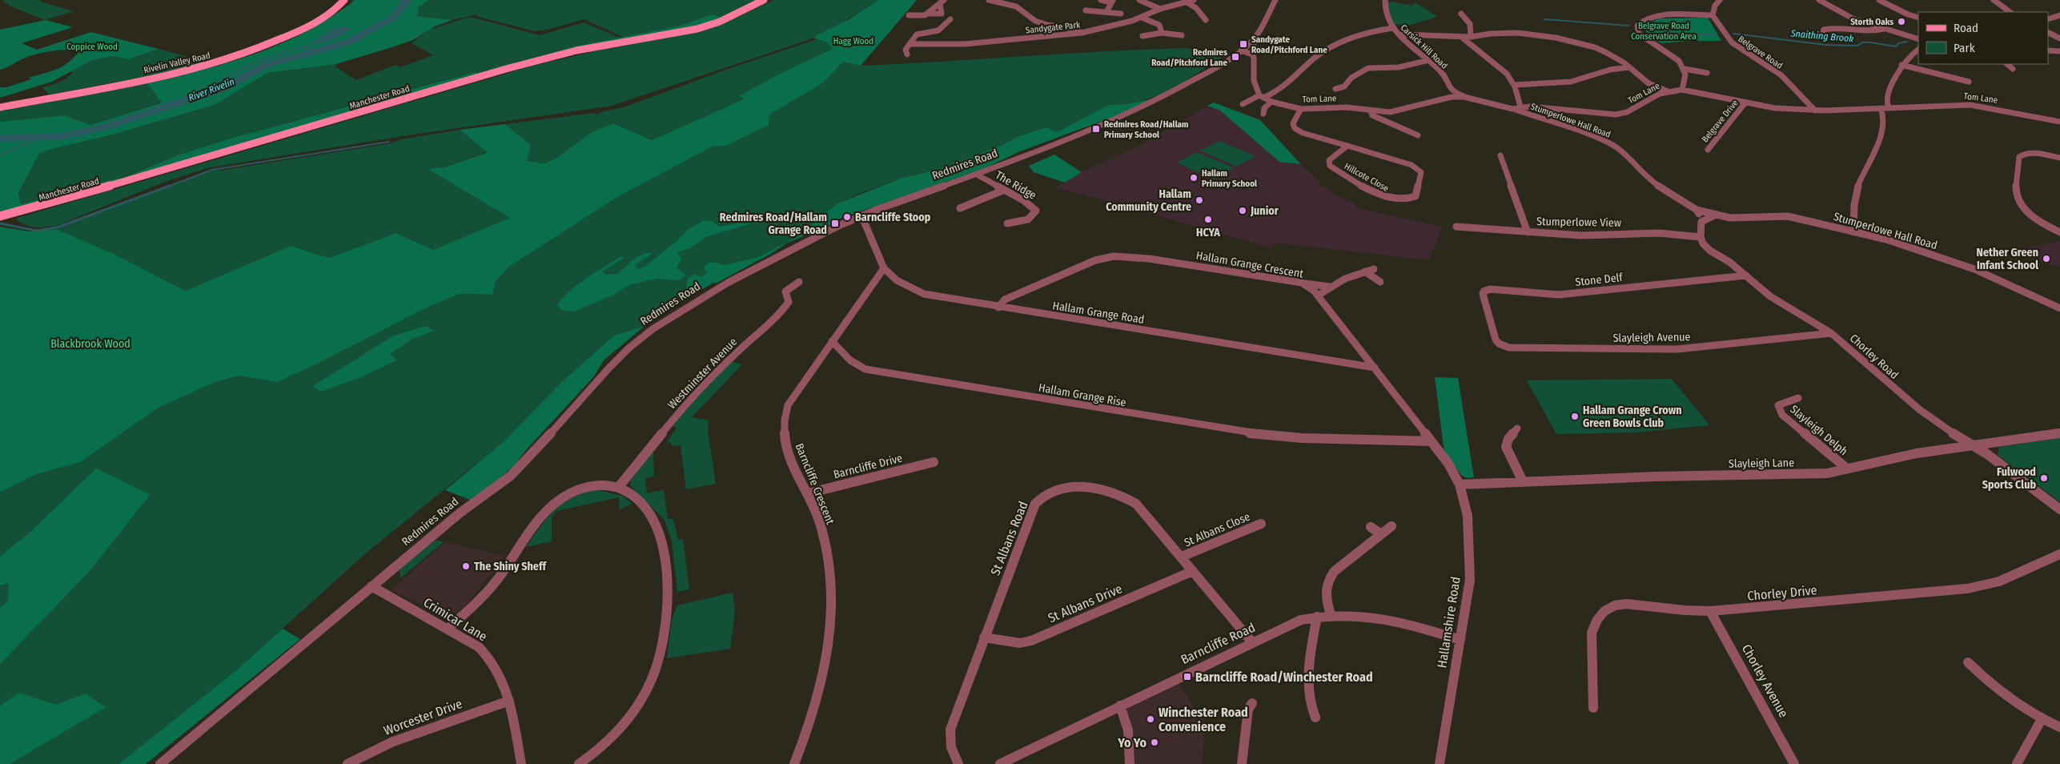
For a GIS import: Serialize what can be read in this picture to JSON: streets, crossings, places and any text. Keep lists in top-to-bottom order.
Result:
{
  "streets": {
    "main road": ["Rivelin Valley Road", "Manchester Road"],
    "street": [
      "Sandygate Park",
      "Carsick Hill Road",
      "Belgrave Road",
      "Tom Lane",
      "Stumperlowe Hall Road",
      "Belgrave Drive",
      "Redmires Road",
      "Hillcote Close",
      "The Ridge",
      "Stumperlowe View",
      "Hallam Grange Crescent",
      "Stone Delf",
      "Hallam Grange Road",
      "Slayleigh Avenue",
      "Chorley Road",
      "Westminster Avenue",
      "Hallam Grange Rise",
      "Slayleigh Delph",
      "Slayleigh Lane",
      "Barncliffe Drive",
      "Barncliffe Crescent",
      "St Albans Close",
      "St Albans Road",
      "Chorley Drive",
      "St Albans Drive",
      "Crimicar Lane",
      "Hallamshire Road",
      "Barncliffe Road",
      "Chorley Avenue",
      "Worcester Drive"
    ]
  },
  "crossings": [
    ["Carsick Hill Road", "Tom Lane"],
    ["Belgrave Road", "Tom Lane"],
    ["Tom Lane", "Stumperlowe Hall Road"],
    ["Tom Lane", "Belgrave Drive"],
    ["Tom Lane", "Hillcote Close"],
    ["Redmires Road", "The Ridge"],
    ["Redmires Road", "Hallam Grange Road"],
    ["Redmires Road", "Crimicar Lane"],
    ["Stumperlowe View", "Chorley Road"],
    ["Hallam Grange Crescent", "Hallam Grange Road"],
    ["Hallam Grange Crescent", "Hallam Grange Rise"],
    ["Hallam Grange Crescent", "Slayleigh Lane"],
    ["Hallam Grange Crescent", "Hallamshire Road"],
    ["Stone Delf", "Slayleigh Avenue"],
    ["Stone Delf", "Chorley Road"],
    ["Slayleigh Avenue", "Chorley Road"],
    ["Chorley Road", "Slayleigh Lane"],
    ["Hallam Grange Rise", "Barncliffe Crescent"],
    ["Slayleigh Delph", "Slayleigh Lane"],
    ["Slayleigh Lane", "Hallamshire Road"],
    ["Barncliffe Drive", "Barncliffe Crescent"],
    ["St Albans Close", "St Albans Road"],
    ["St Albans Road", "St Albans Drive"],
    ["St Albans Road", "Barncliffe Road"],
    ["Chorley Drive", "Chorley Avenue"],
    ["Crimicar Lane", "Worcester Drive"],
    ["Hallamshire Road", "Barncliffe Road"]
  ],
  "water": ["Snaithing Brook", "River Rivelin"],
  "parks": [
    "Belgrave Road Conservation Area",
    "Hagg Wood",
    "Coppice Wood",
    "Blackbrook Wood"
  ],
  "places": {
    "other": [
      "Storth Oaks",
      "Hallam Primary School",
      "Hallam Community Centre",
      "Junior",
      "Barncliffe Stoop",
      "HCYA",
      "Nether Green Infant School",
      "Hallam Grange Crown Green Bowls Club",
      "Fulwood Sports Club",
      "The Shiny Sheff",
      "Winchester Road Convenience",
      "Yo Yo"
    ],
    "transit": [
      "Sandygate Road/Pitchford Lane",
      "Redmires Road/Pitchford Lane",
      "Redmires Road/Hallam Primary School",
      "Redmires Road/Hallam Grange Road",
      "Barncliffe Road/Winchester Road"
    ]
  },
  "legend": ["Road", "Park"]
}
